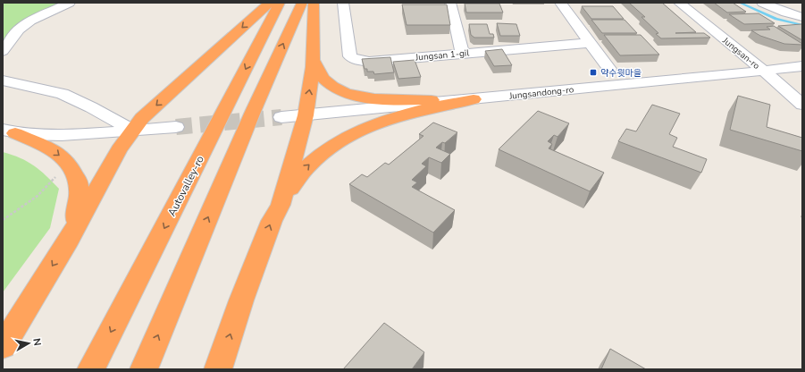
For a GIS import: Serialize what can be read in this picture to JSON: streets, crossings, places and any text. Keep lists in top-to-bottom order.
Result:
{
  "streets": {
    "highway": ["Autovalley-ro"],
    "street": ["Jungsan-ro", "Jungsan 1-gil", "Jungsandong-ro"]
  },
  "crossings": [
    ["Jungsan-ro", "Jungsandong-ro"]
  ],
  "places": {
    "transit": ["약수윗마을"]
  },
  "north": "right"
}
